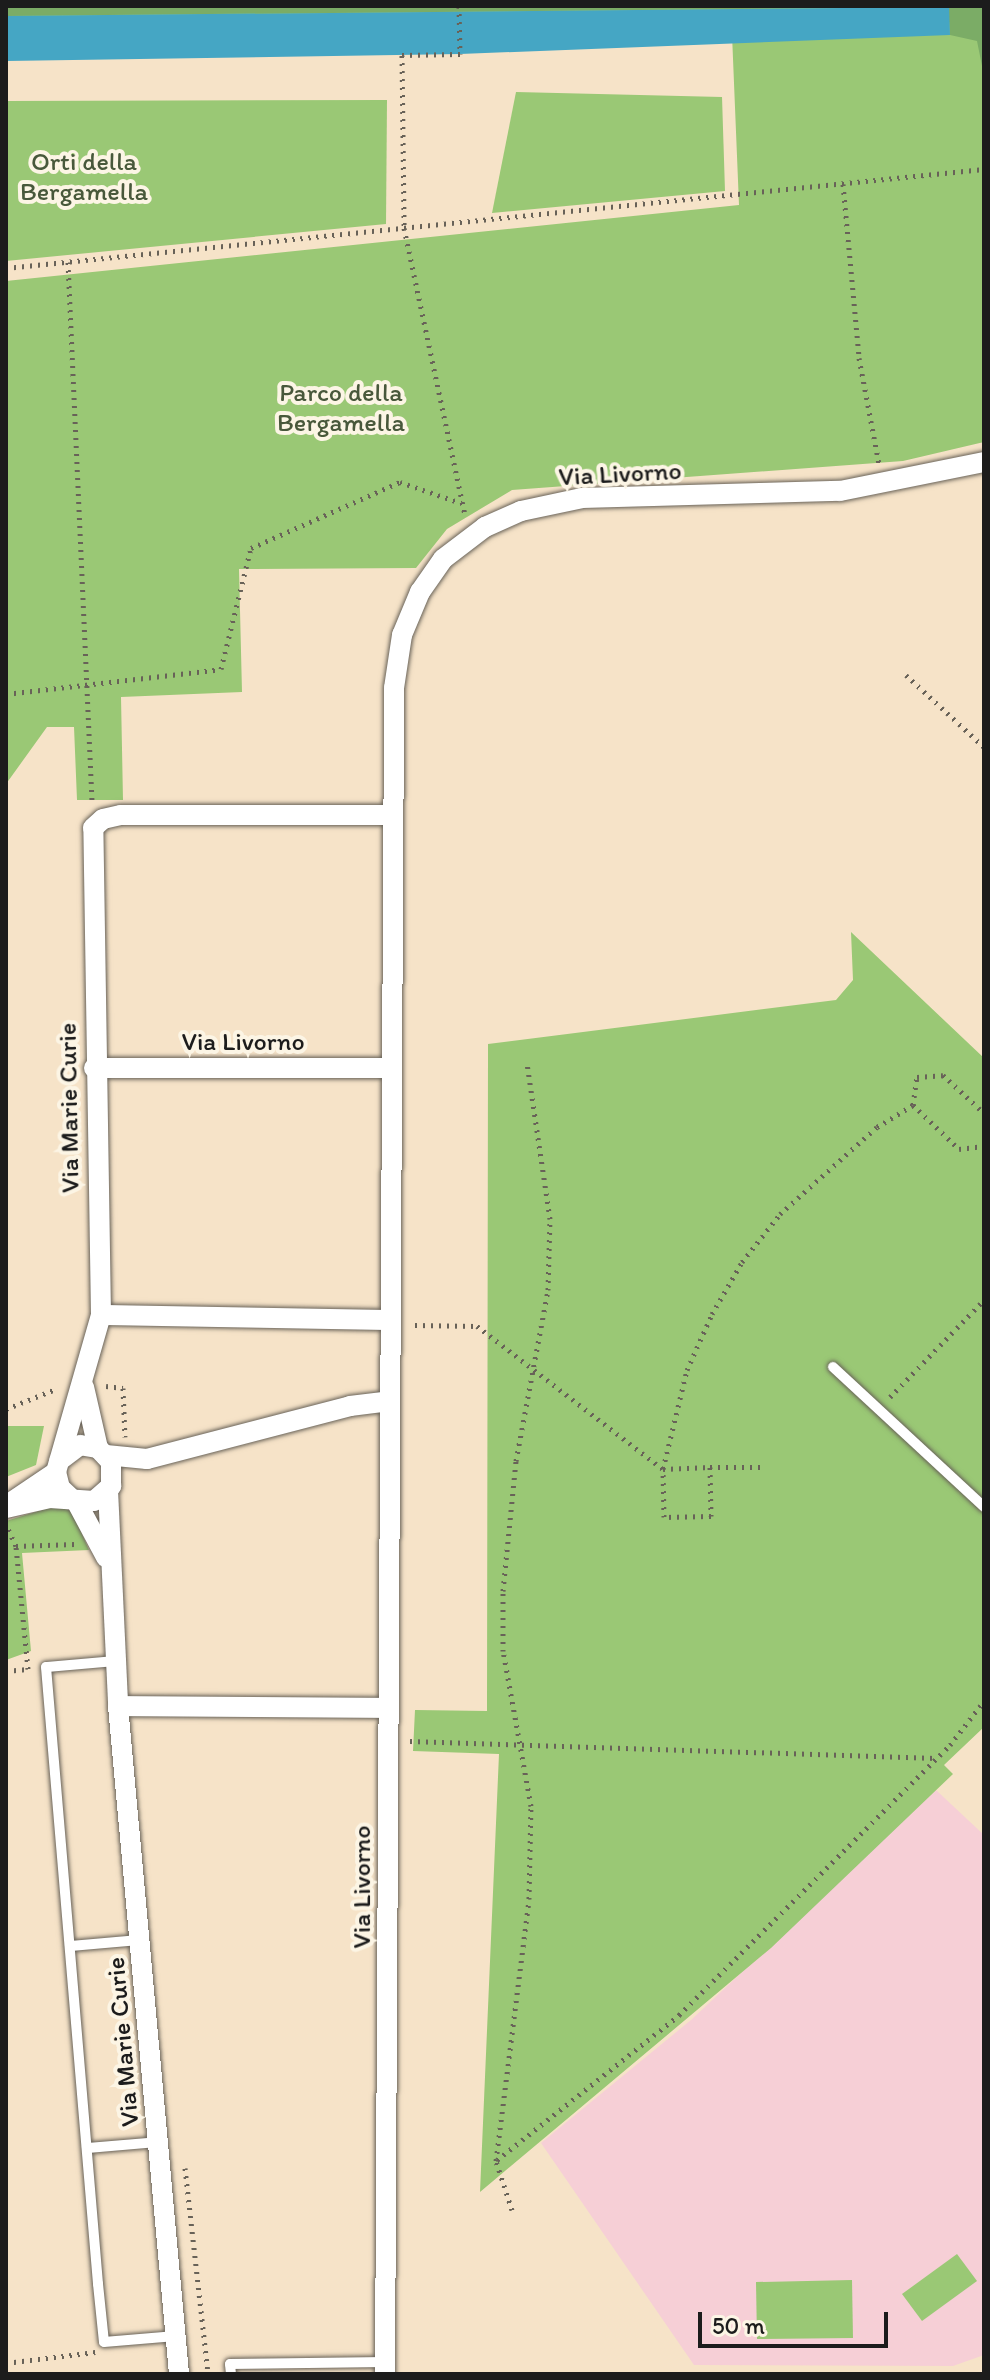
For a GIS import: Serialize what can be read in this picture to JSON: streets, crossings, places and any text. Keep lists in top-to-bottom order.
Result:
{
  "streets": {
    "street": ["Via Livorno", "Via Marie Curie"]
  },
  "crossings": [
    ["Via Livorno", "Via Marie Curie"]
  ],
  "parks": ["Orti della Bergamella", "Parco della Bergamella"],
  "scale_bar": "50 m"
}
